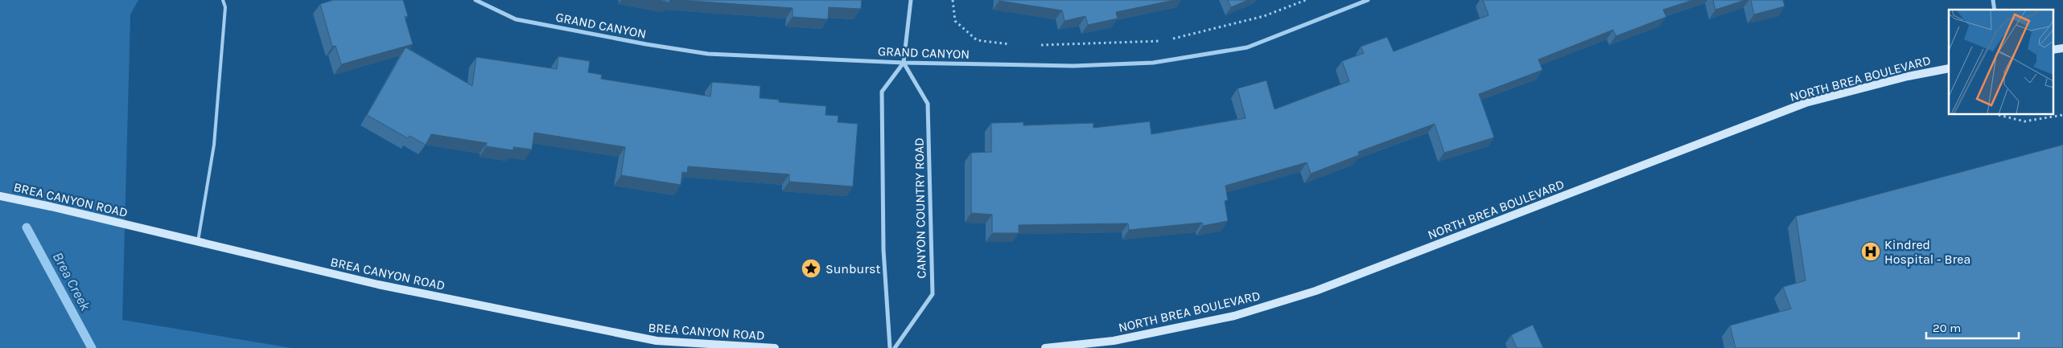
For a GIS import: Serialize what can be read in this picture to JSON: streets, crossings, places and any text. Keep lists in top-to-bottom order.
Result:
{
  "streets": {
    "main road": ["NORTH BREA BOULEVARD", "BREA CANYON ROAD"],
    "street": ["GRAND CANYON", "CANYON COUNTRY ROAD"]
  },
  "crossings": [
    ["GRAND CANYON", "CANYON COUNTRY ROAD"]
  ],
  "water": ["Brea Creek"],
  "places": {
    "hospital": ["Kindred Hospital - Brea"],
    "place": ["Sunburst"]
  },
  "scale_bar": "20 m"
}
